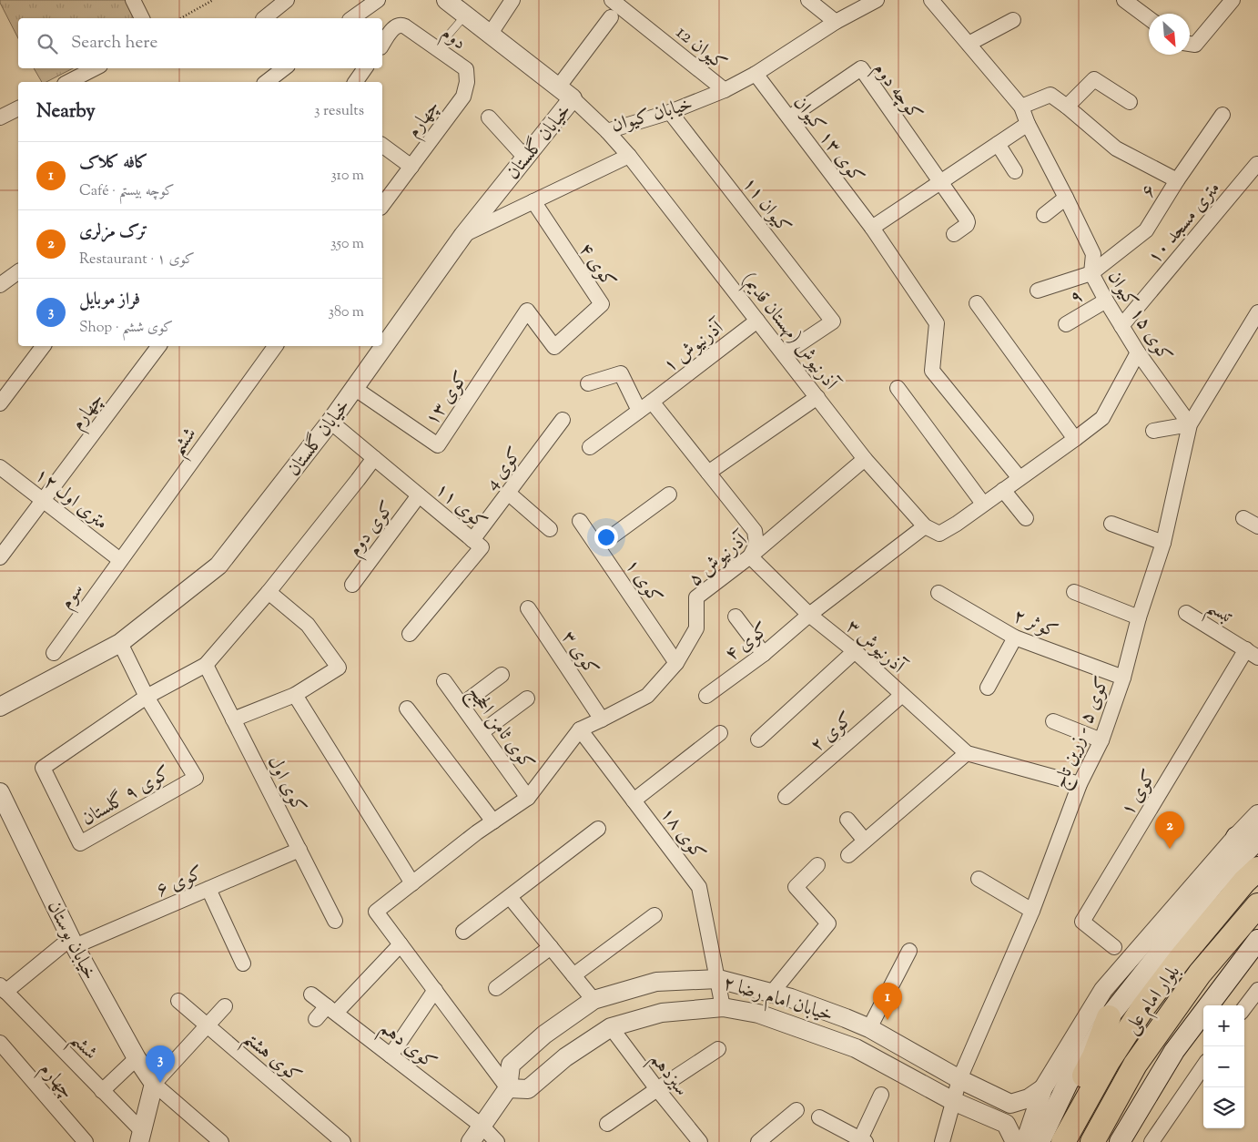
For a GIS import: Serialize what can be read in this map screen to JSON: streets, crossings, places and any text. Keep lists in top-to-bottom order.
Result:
{
  "streets": {
    "highway": ["بلوار امام علی"],
    "street": [
      "دوم",
      "کیوان 12",
      "کوچه دوم",
      "خیابان کیوان",
      "چهارم",
      "کوی ۱۳ کیوان",
      "خیابان گلستان",
      "۶",
      "کیوان ۱۱",
      "۱۰ متری مسجد",
      "کوی ۴",
      "۹",
      "کوی ۱۵ کیوان",
      "آذرنیوش (مهستان قدیم)",
      "آذرنیوش ۱",
      "کوی ۱۳",
      "ششم",
      "کوی 4",
      "۱۲ متری اول",
      "کوی ۱۱",
      "کوی دوم",
      "آذرنیوش ۵",
      "کوی ۱",
      "سوم",
      "تبسم",
      "کوثر ۲",
      "آذرنیوش ۳",
      "کوی ۳",
      "کوی ثامن الحجج",
      "کوی ۲",
      "کوی ۵ - زرین تاج",
      "کوی اول",
      "کوی ۹ گلستان",
      "کوی ۱۸",
      "کوی ۶",
      "خیابان بوستان",
      "خیابان امام رضا ۲",
      "کوی دهم",
      "کوی هشتم",
      "سیزدهم"
    ]
  },
  "crossings": [
    ["دوم", "چهارم"],
    ["کیوان 12", "خیابان کیوان"],
    ["کوچه دوم", "کوی ۱۳ کیوان"],
    ["خیابان کیوان", "کوی ۱۳ کیوان"],
    ["خیابان کیوان", "خیابان گلستان"],
    ["خیابان کیوان", "کیوان ۱۱"],
    ["خیابان کیوان", "آذرنیوش (مهستان قدیم)"],
    ["چهارم", "۱۲ متری اول"],
    ["خیابان گلستان", "کوی ۱۳"],
    ["خیابان گلستان", "کوی ۱۱"],
    ["خیابان گلستان", "کوی ۹ گلستان"],
    ["۶", "کوی ۱۵ کیوان"],
    ["کیوان ۱۱", "آذرنیوش (مهستان قدیم)"],
    ["۱۰ متری مسجد", "کوی ۱۵ کیوان"],
    ["کوی ۴", "کوی ۱۳"],
    ["کوی ۴", "آذرنیوش ۳"],
    ["۹", "کوی ۱۵ کیوان"],
    ["کوی ۱۵ کیوان", "کوی ۵ - زرین تاج"],
    ["آذرنیوش (مهستان قدیم)", "آذرنیوش ۱"],
    ["آذرنیوش (مهستان قدیم)", "آذرنیوش ۵"],
    ["ششم", "۱۲ متری اول"],
    ["ششم", "سوم"],
    ["ششم", "کوی ۶"],
    ["کوی 4", "کوی ۱۱"],
    ["۱۲ متری اول", "سوم"],
    ["کوی ۱۱", "کوی دوم"],
    ["آذرنیوش ۵", "کوی ۱"],
    ["آذرنیوش ۵", "آذرنیوش ۳"],
    ["آذرنیوش ۵", "کوی ۳"],
    ["آذرنیوش ۵", "کوی ۱۸"],
    ["کوی ۱", "تبسم"],
    ["کوثر ۲", "کوی ۵ - زرین تاج"],
    ["آذرنیوش ۳", "کوی ۲"],
    ["آذرنیوش ۳", "کوی ۵ - زرین تاج"],
    ["کوی ۵ - زرین تاج", "خیابان امام رضا ۲"],
    ["کوی اول", "کوی ۹ گلستان"],
    ["کوی اول", "کوی ۶"],
    ["کوی ۱۸", "خیابان امام رضا ۲"],
    ["کوی ۶", "خیابان بوستان"],
    ["خیابان امام رضا ۲", "کوی دهم"],
    ["خیابان امام رضا ۲", "سیزدهم"]
  ],
  "north": "bottom right",
  "page": {
    "search": "Search here",
    "heading": ["Nearby", "3 results"],
    "list": [
      {
        "mark": "1",
        "name": "کافه کلاک",
        "note": "Café · کوچه بیستم",
        "value": "310 m"
      },
      {
        "mark": "2",
        "name": "ترک مزلری",
        "note": "Restaurant · کوی ۱",
        "value": "350 m"
      },
      {
        "mark": "3",
        "name": "فراز موبایل",
        "note": "Shop · کوی ششم",
        "value": "380 m"
      }
    ],
    "pins": ["2", "1", "3"],
    "map_buttons": ["+", "−"]
  }
}
